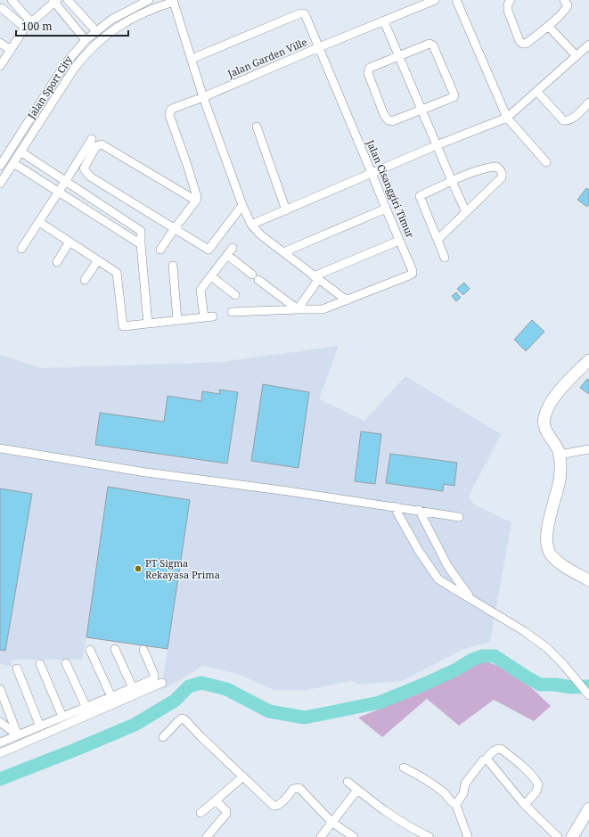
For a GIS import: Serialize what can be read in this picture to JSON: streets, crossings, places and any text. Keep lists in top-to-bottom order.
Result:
{
  "streets": {
    "street": ["Jalan Garden Ville", "Jalan Sport City", "Jalan Cisanggiri Timur"]
  },
  "crossings": [
    ["Jalan Garden Ville", "Jalan Cisanggiri Timur"]
  ],
  "places": ["PT Sigma Rekayasa Prima"],
  "scale_bar": "100 m"
}
